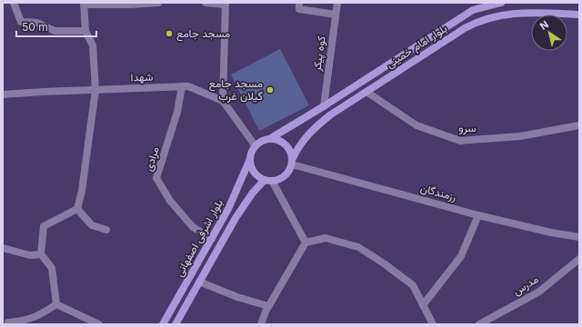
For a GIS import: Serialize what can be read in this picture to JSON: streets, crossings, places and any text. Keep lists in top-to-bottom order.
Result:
{
  "streets": {
    "main road": ["بلوار امام خمینی", "بلوار اشرفی اصفهانی"],
    "street": [
      "کوه پیکر",
      "شهدا",
      "سرو",
      "مرادی",
      "رزمندگان",
      "مدرس"
    ]
  },
  "crossings": [
    ["بلوار امام خمینی", "کوه پیکر"],
    ["بلوار امام خمینی", "سرو"],
    ["بلوار امام خمینی", "رزمندگان"],
    ["بلوار امام خمینی", "بلوار اشرفی اصفهانی"],
    ["شهدا", "مرادی"],
    ["مرادی", "بلوار اشرفی اصفهانی"],
    ["رزمندگان", "بلوار اشرفی اصفهانی"]
  ],
  "places": ["مسجد جامع", "مسجد جامع گیلان غرب"],
  "scale_bar": "50 m",
  "north": "top left"
}
